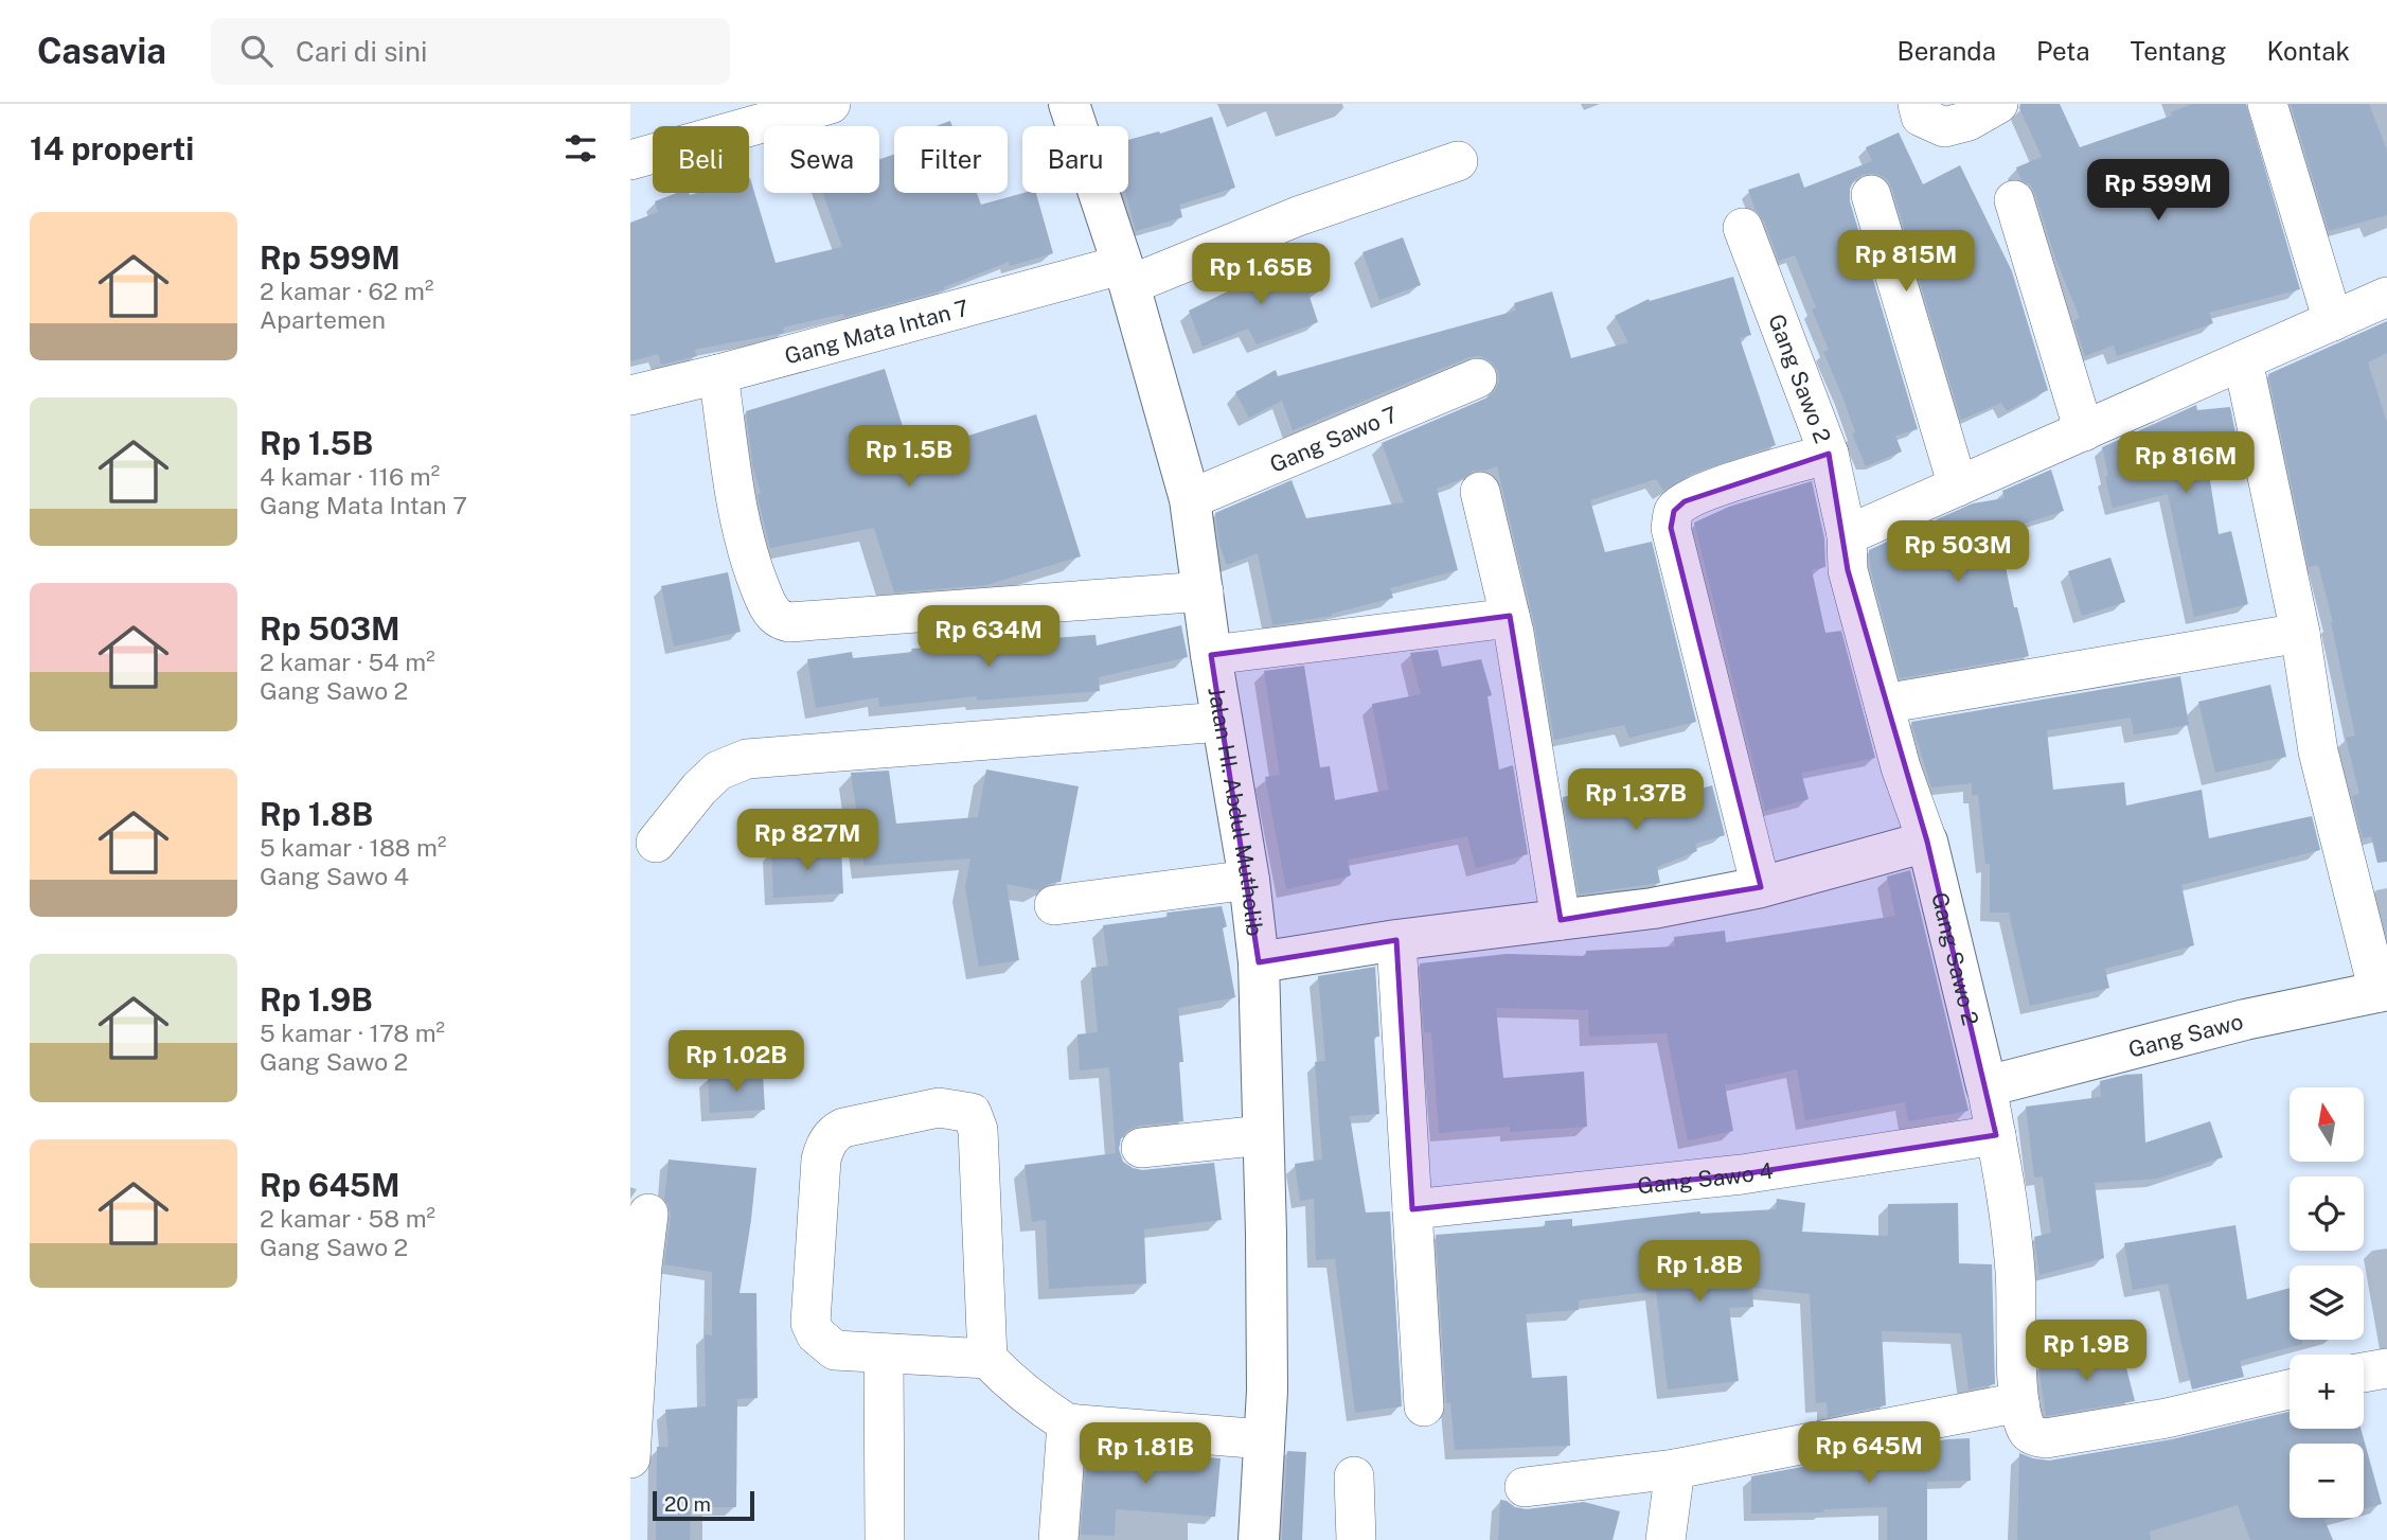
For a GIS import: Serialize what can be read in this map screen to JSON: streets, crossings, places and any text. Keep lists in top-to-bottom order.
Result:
{
  "streets": {
    "street": [
      "Gang Mata Intan 7",
      "Gang Sawo 2",
      "Gang Sawo 7",
      "Jalan HI. Abdul Mutholib",
      "Gang Sawo",
      "Gang Sawo 4"
    ]
  },
  "crossings": [
    ["Gang Mata Intan 7", "Jalan HI. Abdul Mutholib"],
    ["Gang Sawo 2", "Gang Sawo"],
    ["Gang Sawo 2", "Gang Sawo 4"],
    ["Gang Sawo 7", "Jalan HI. Abdul Mutholib"]
  ],
  "scale_bar": "20 m",
  "north": "top",
  "page": {
    "header": "Casavia",
    "search": "Cari di sini",
    "nav": [
      "Beranda",
      "Peta",
      "Tentang",
      "Kontak"
    ],
    "heading": "14 properti",
    "chip": [
      "Beli",
      "Sewa",
      "Filter",
      "Baru"
    ],
    "price": [
      "Rp 599M",
      "Rp 815M",
      "Rp 1.65B",
      "Rp 1.5B",
      "Rp 816M",
      "Rp 503M",
      "Rp 634M",
      "Rp 1.37B",
      "Rp 827M",
      "Rp 1.02B",
      "Rp 1.8B",
      "Rp 1.9B",
      "Rp 645M",
      "Rp 1.81B"
    ],
    "list": [
      {
        "name": "Rp 599M",
        "note": "2 kamar · 62 m² · Apartemen"
      },
      {
        "name": "Rp 1.5B",
        "note": "4 kamar · 116 m² · Gang Mata Intan 7"
      },
      {
        "name": "Rp 503M",
        "note": "2 kamar · 54 m² · Gang Sawo 2"
      },
      {
        "name": "Rp 1.8B",
        "note": "5 kamar · 188 m² · Gang Sawo 4"
      },
      {
        "name": "Rp 1.9B",
        "note": "5 kamar · 178 m² · Gang Sawo 2"
      },
      {
        "name": "Rp 645M",
        "note": "2 kamar · 58 m² · Gang Sawo 2"
      }
    ],
    "map_buttons": ["+", "−"],
    "scale": "20 m"
  }
}
